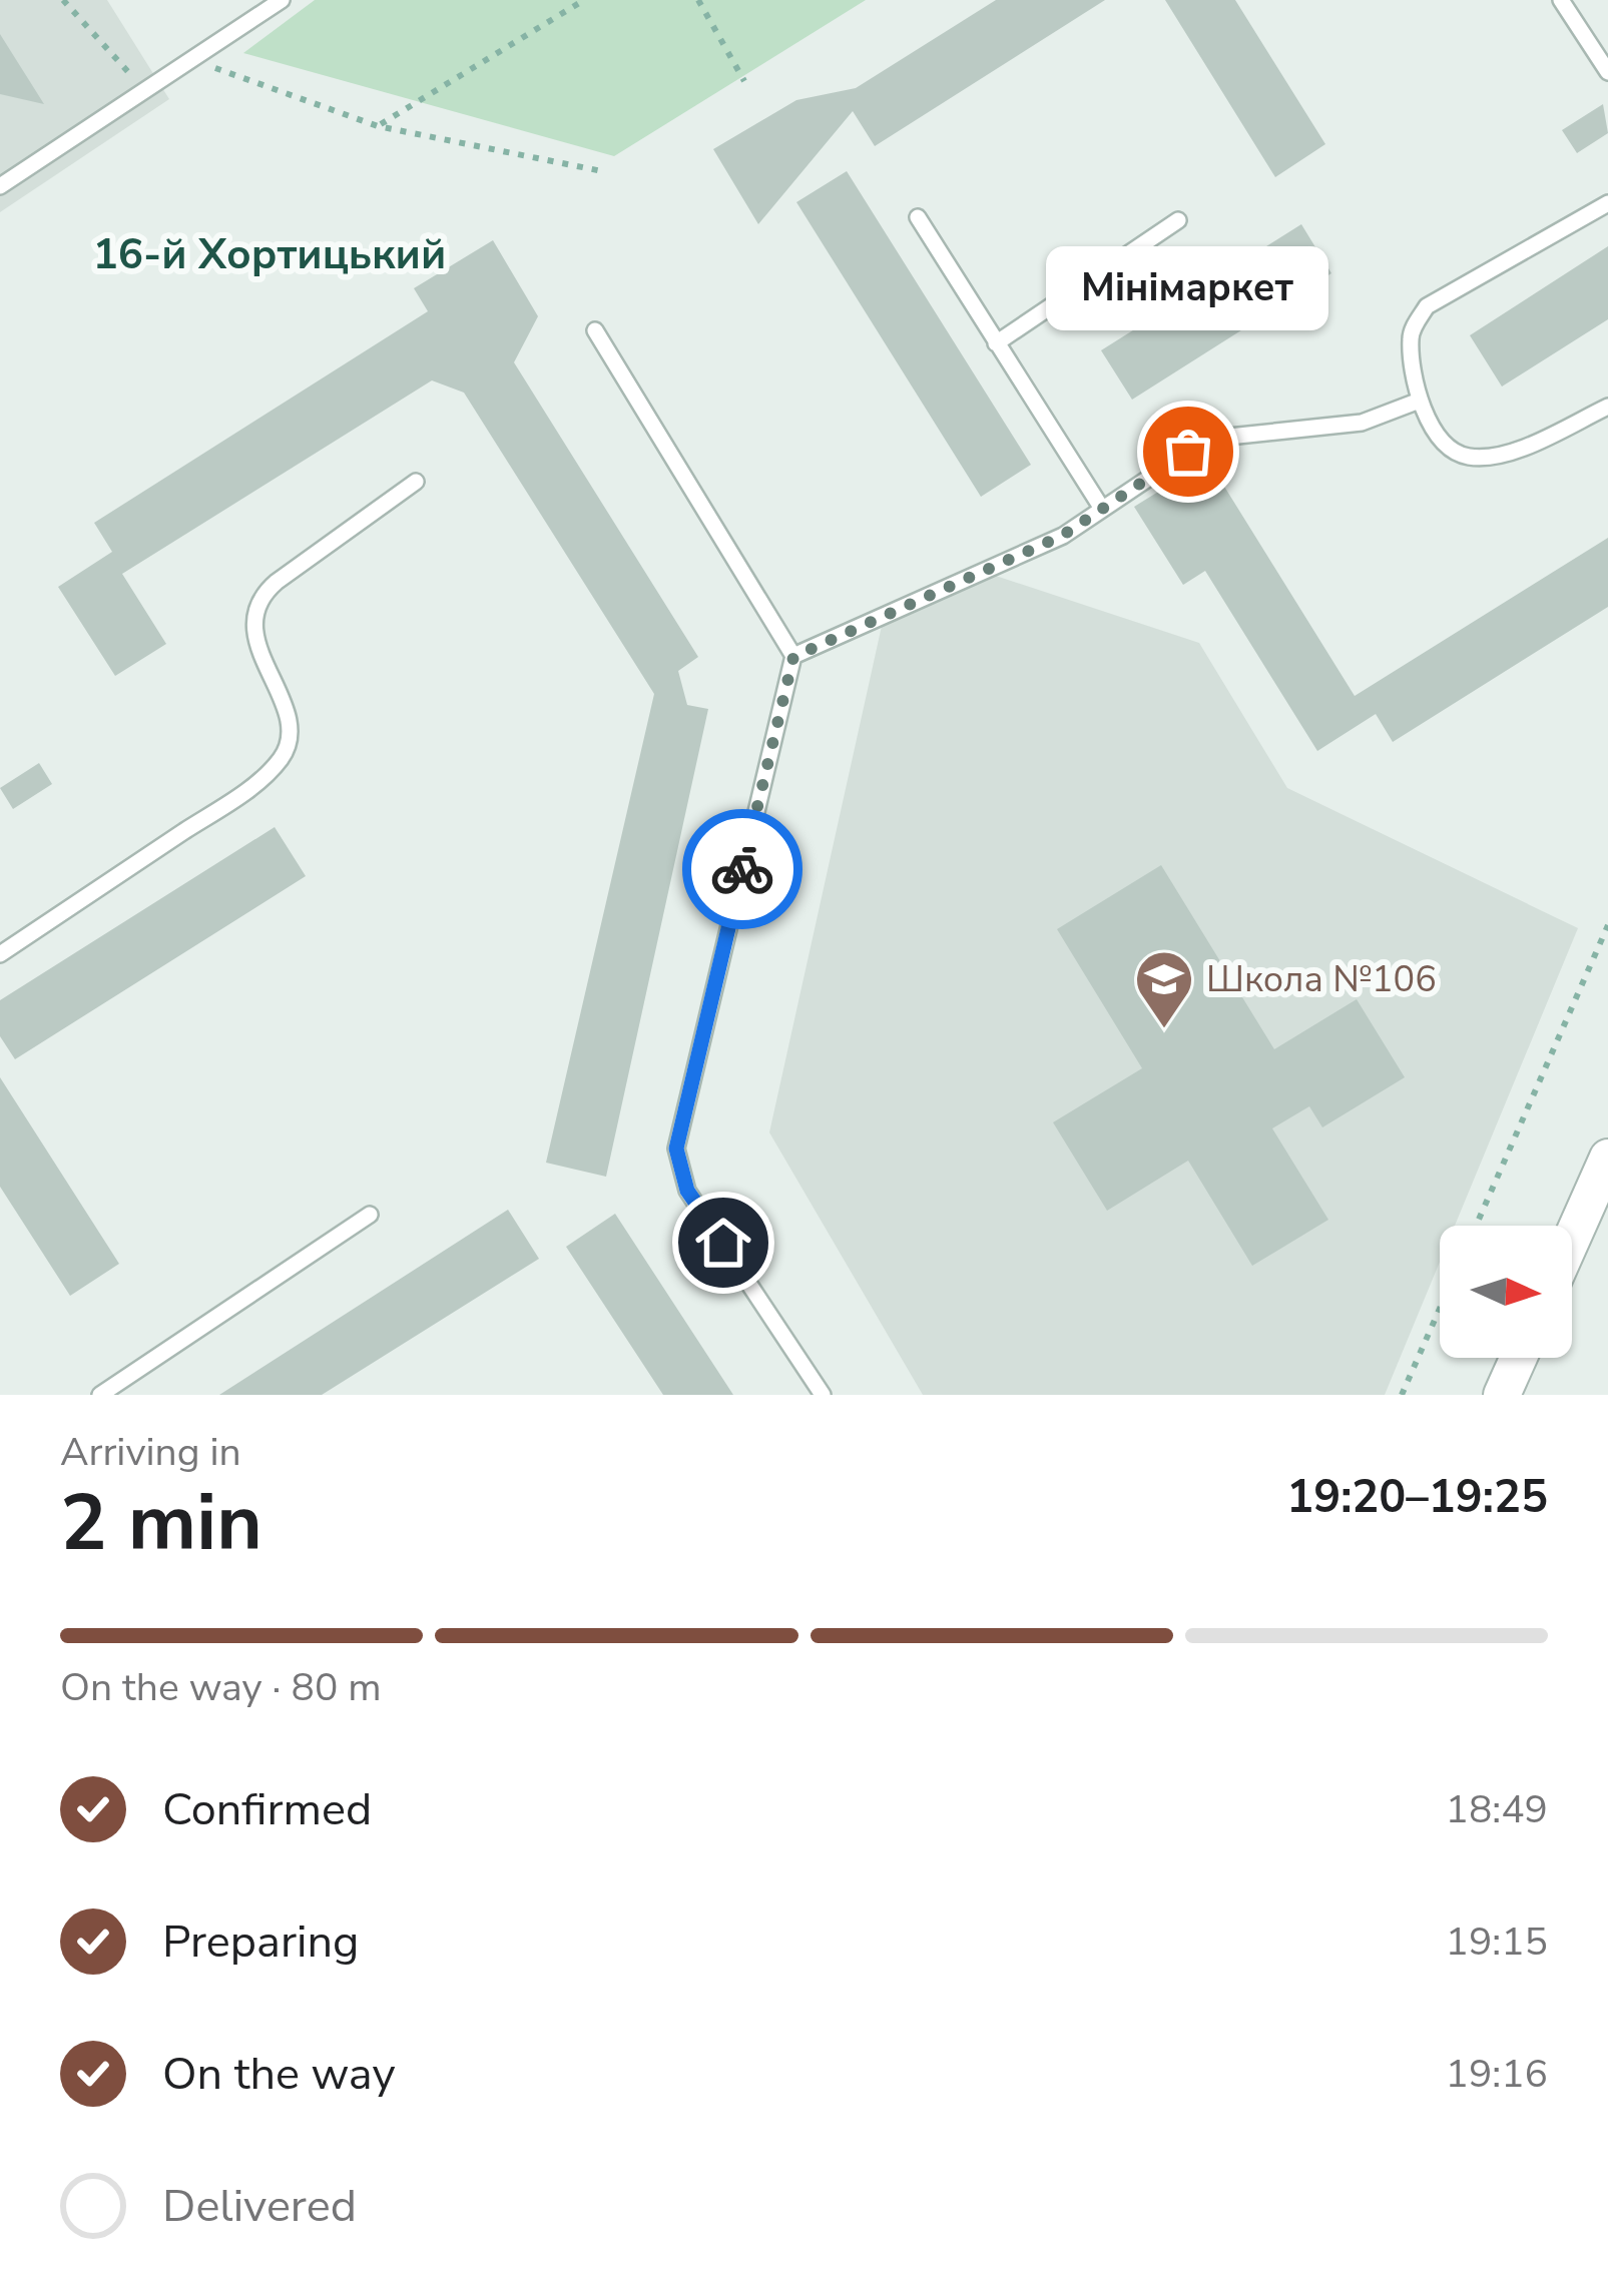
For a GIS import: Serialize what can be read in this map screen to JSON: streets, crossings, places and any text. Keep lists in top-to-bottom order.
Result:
{
  "districts": ["16-й Хортицький"],
  "places": {
    "other": ["Мiнiмаркет"],
    "school or university": ["Школа №106"]
  },
  "north": "right",
  "page": {
    "bubble": "Мiнiмаркет",
    "heading": ["2 min", "Arriving in", "19:20–19:25"],
    "bar": "On the way · 80 m",
    "list": [
      ["Confirmed", "18:49"],
      ["Preparing", "19:15"],
      ["On the way", "19:16"],
      "Delivered"
    ]
  }
}
